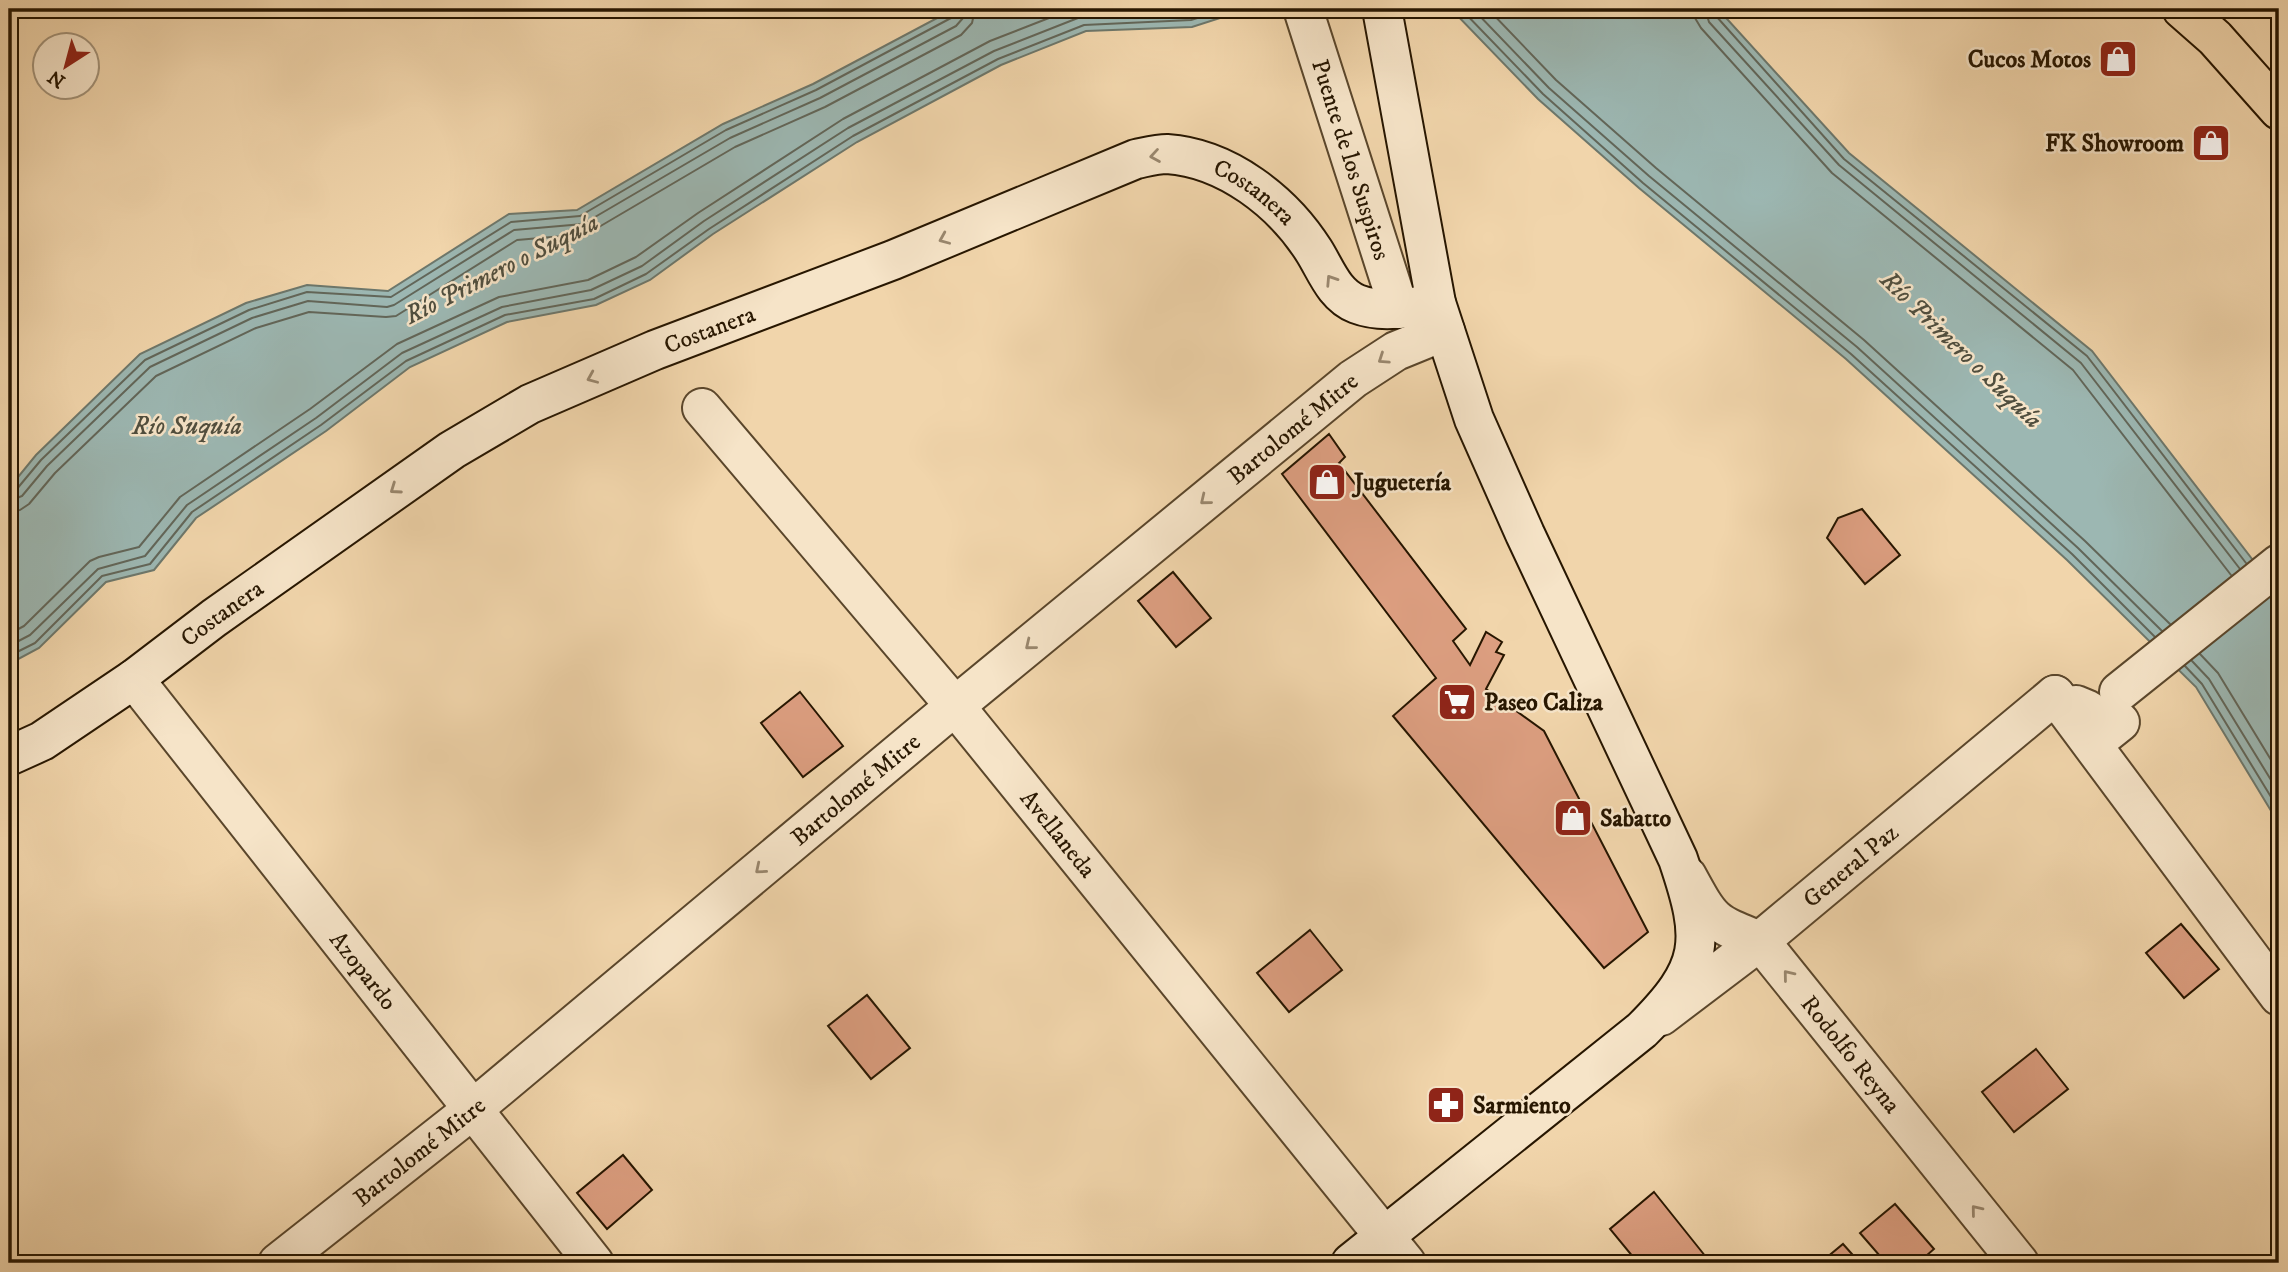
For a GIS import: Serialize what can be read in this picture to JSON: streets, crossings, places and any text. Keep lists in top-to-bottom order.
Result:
{
  "streets": {
    "street": [
      "Puente de los Suspiros",
      "Costanera",
      "Bartolomé Mitre",
      "Avellaneda",
      "General Paz",
      "Azopardo",
      "Rodolfo Reyna"
    ]
  },
  "crossings": [
    ["Puente de los Suspiros", "Costanera"],
    ["Costanera", "Bartolomé Mitre"],
    ["Costanera", "Azopardo"],
    ["Bartolomé Mitre", "Avellaneda"],
    ["Bartolomé Mitre", "Azopardo"],
    ["General Paz", "Rodolfo Reyna"]
  ],
  "one_way": ["Costanera", "Bartolomé Mitre", "Rodolfo Reyna"],
  "water": ["Río Primero o Suquía", "Río Suquía"],
  "places": {
    "shop": [
      "Cucos Motos",
      "FK Showroom",
      "Juguetería",
      "Sabatto"
    ],
    "supermarket": ["Paseo Caliza"],
    "pharmacy": ["Sarmiento"]
  },
  "north": "bottom left"
}
